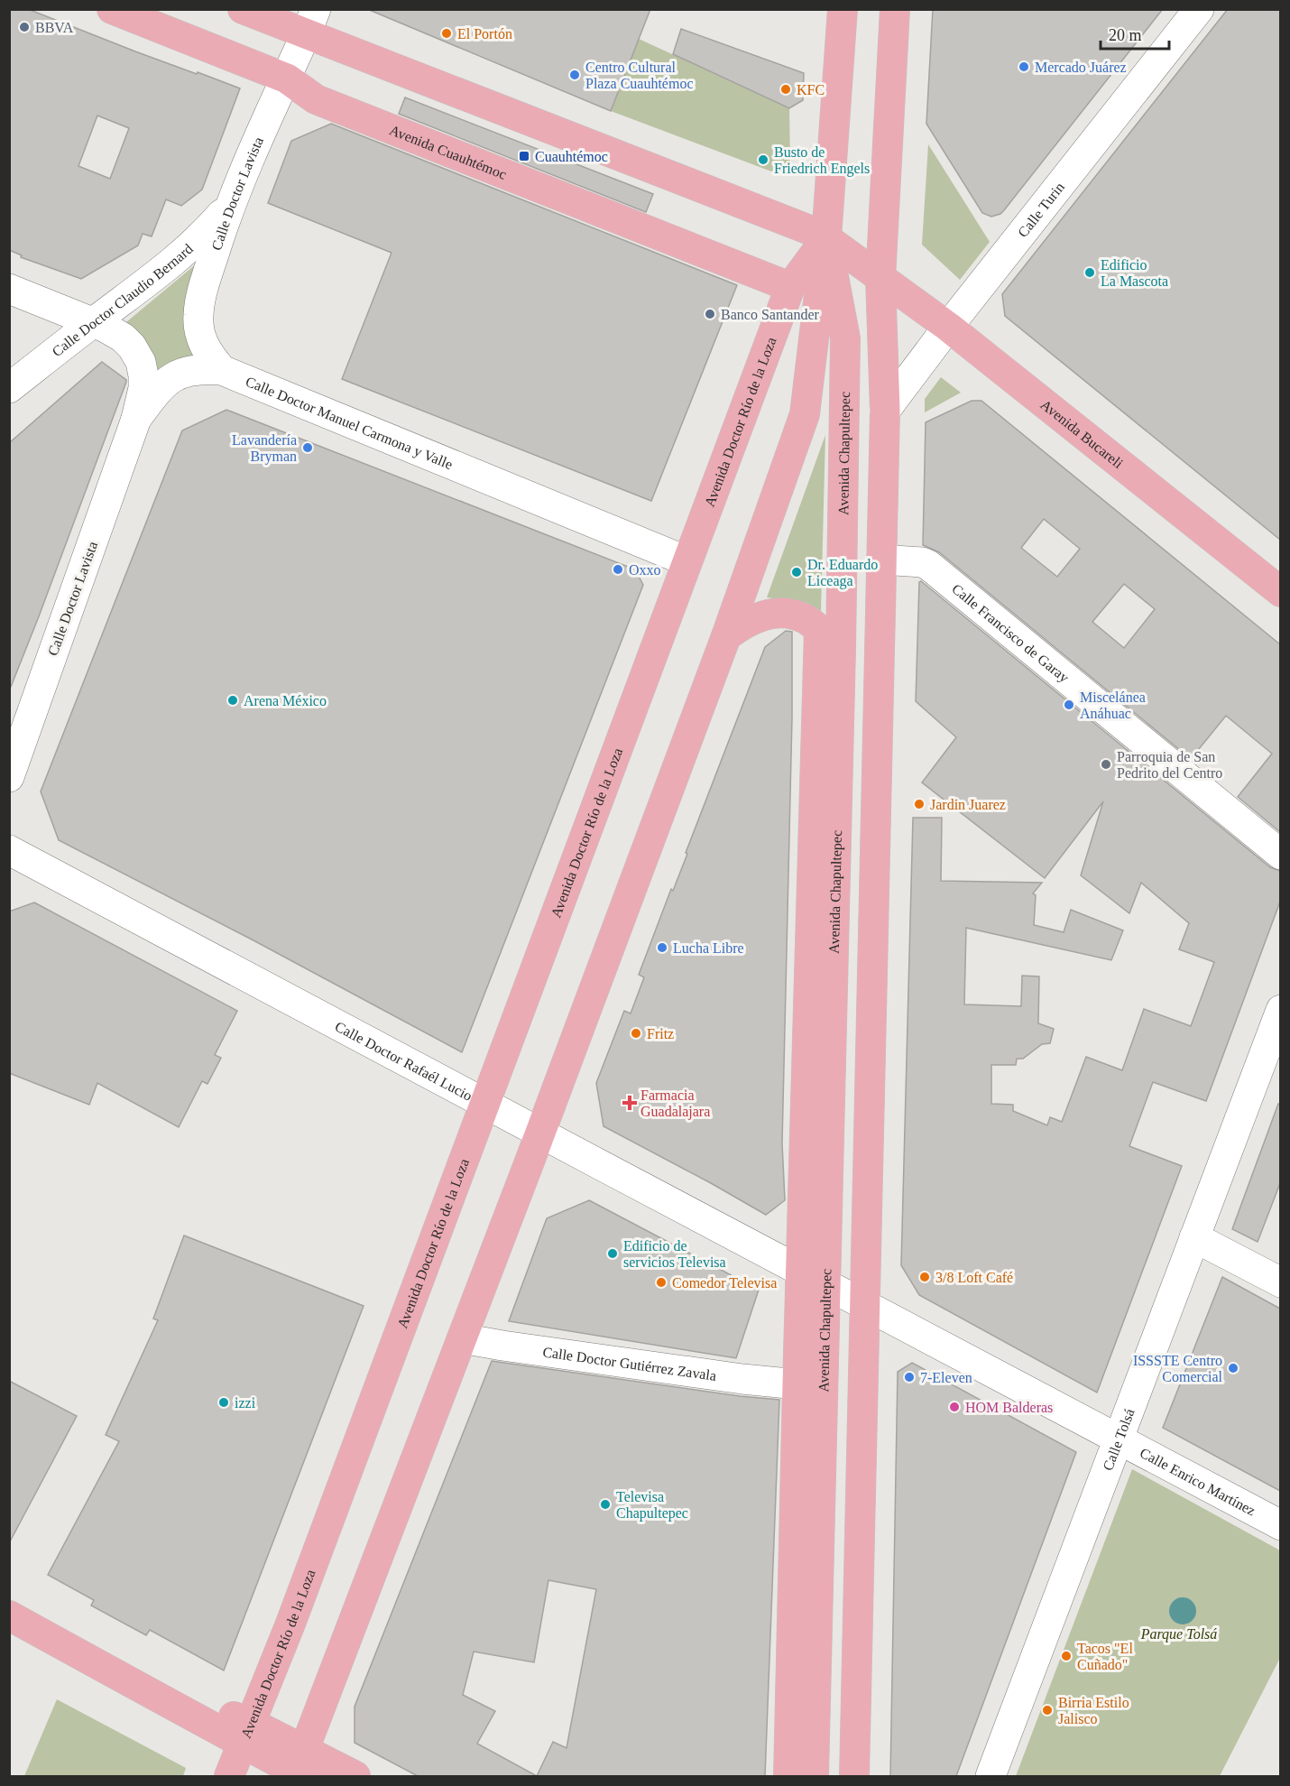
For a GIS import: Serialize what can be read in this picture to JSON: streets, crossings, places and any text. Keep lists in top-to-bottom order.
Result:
{
  "streets": {
    "main road": [
      "Avenida Cuauhtémoc",
      "Avenida Doctor Río de la Loza",
      "Avenida Bucareli",
      "Avenida Chapultepec"
    ],
    "street": [
      "Calle Doctor Lavista",
      "Calle Turin",
      "Calle Doctor Claudio Bernard",
      "Calle Doctor Manuel Carmona y Valle",
      "Calle Francisco de Garay",
      "Calle Doctor Rafaél Lucio",
      "Calle Doctor Gutiérrez Zavala",
      "Calle Tolsá",
      "Calle Enrico Martínez"
    ]
  },
  "crossings": [
    ["Avenida Cuauhtémoc", "Calle Doctor Lavista"],
    ["Avenida Cuauhtémoc", "Avenida Doctor Río de la Loza"],
    ["Calle Doctor Lavista", "Calle Doctor Claudio Bernard"],
    ["Calle Doctor Lavista", "Calle Doctor Manuel Carmona y Valle"],
    ["Calle Turin", "Avenida Bucareli"],
    ["Calle Doctor Manuel Carmona y Valle", "Avenida Doctor Río de la Loza"],
    ["Avenida Doctor Río de la Loza", "Avenida Chapultepec"],
    ["Avenida Doctor Río de la Loza", "Calle Doctor Rafaél Lucio"],
    ["Avenida Chapultepec", "Calle Doctor Rafaél Lucio"],
    ["Avenida Chapultepec", "Calle Doctor Gutiérrez Zavala"],
    ["Avenida Chapultepec", "Calle Enrico Martínez"],
    ["Calle Doctor Rafaél Lucio", "Calle Enrico Martínez"],
    ["Calle Tolsá", "Calle Enrico Martínez"]
  ],
  "parks": ["Parque Tolsá"],
  "places": {
    "other": [
      "BBVA",
      "El Portón",
      "Mercado Juárez",
      "Centro Cultural Plaza Cuauhtémoc",
      "KFC",
      "Busto de Friedrich Engels",
      "Edificio La Mascota",
      "Banco Santander",
      "Lavandería Bryman",
      "Oxxo",
      "Dr. Eduardo Liceaga",
      "Arena México",
      "Miscelánea Anáhuac",
      "Parroquia de San Pedrito del Centro",
      "Jardin Juarez",
      "Lucha Libre",
      "Fritz",
      "Edificio de servicios Televisa",
      "3/8 Loft Café",
      "Comedor Televisa",
      "ISSSTE Centro Comercial",
      "7-Eleven",
      "izzi",
      "HOM Balderas",
      "Televisa Chapultepec",
      "Tacos \"El Cuñado\"",
      "Birria Estilo Jalisco"
    ],
    "transit": ["Cuauhtémoc"],
    "health": ["Farmacia Guadalajara"]
  },
  "scale_bar": "20 m"
}
